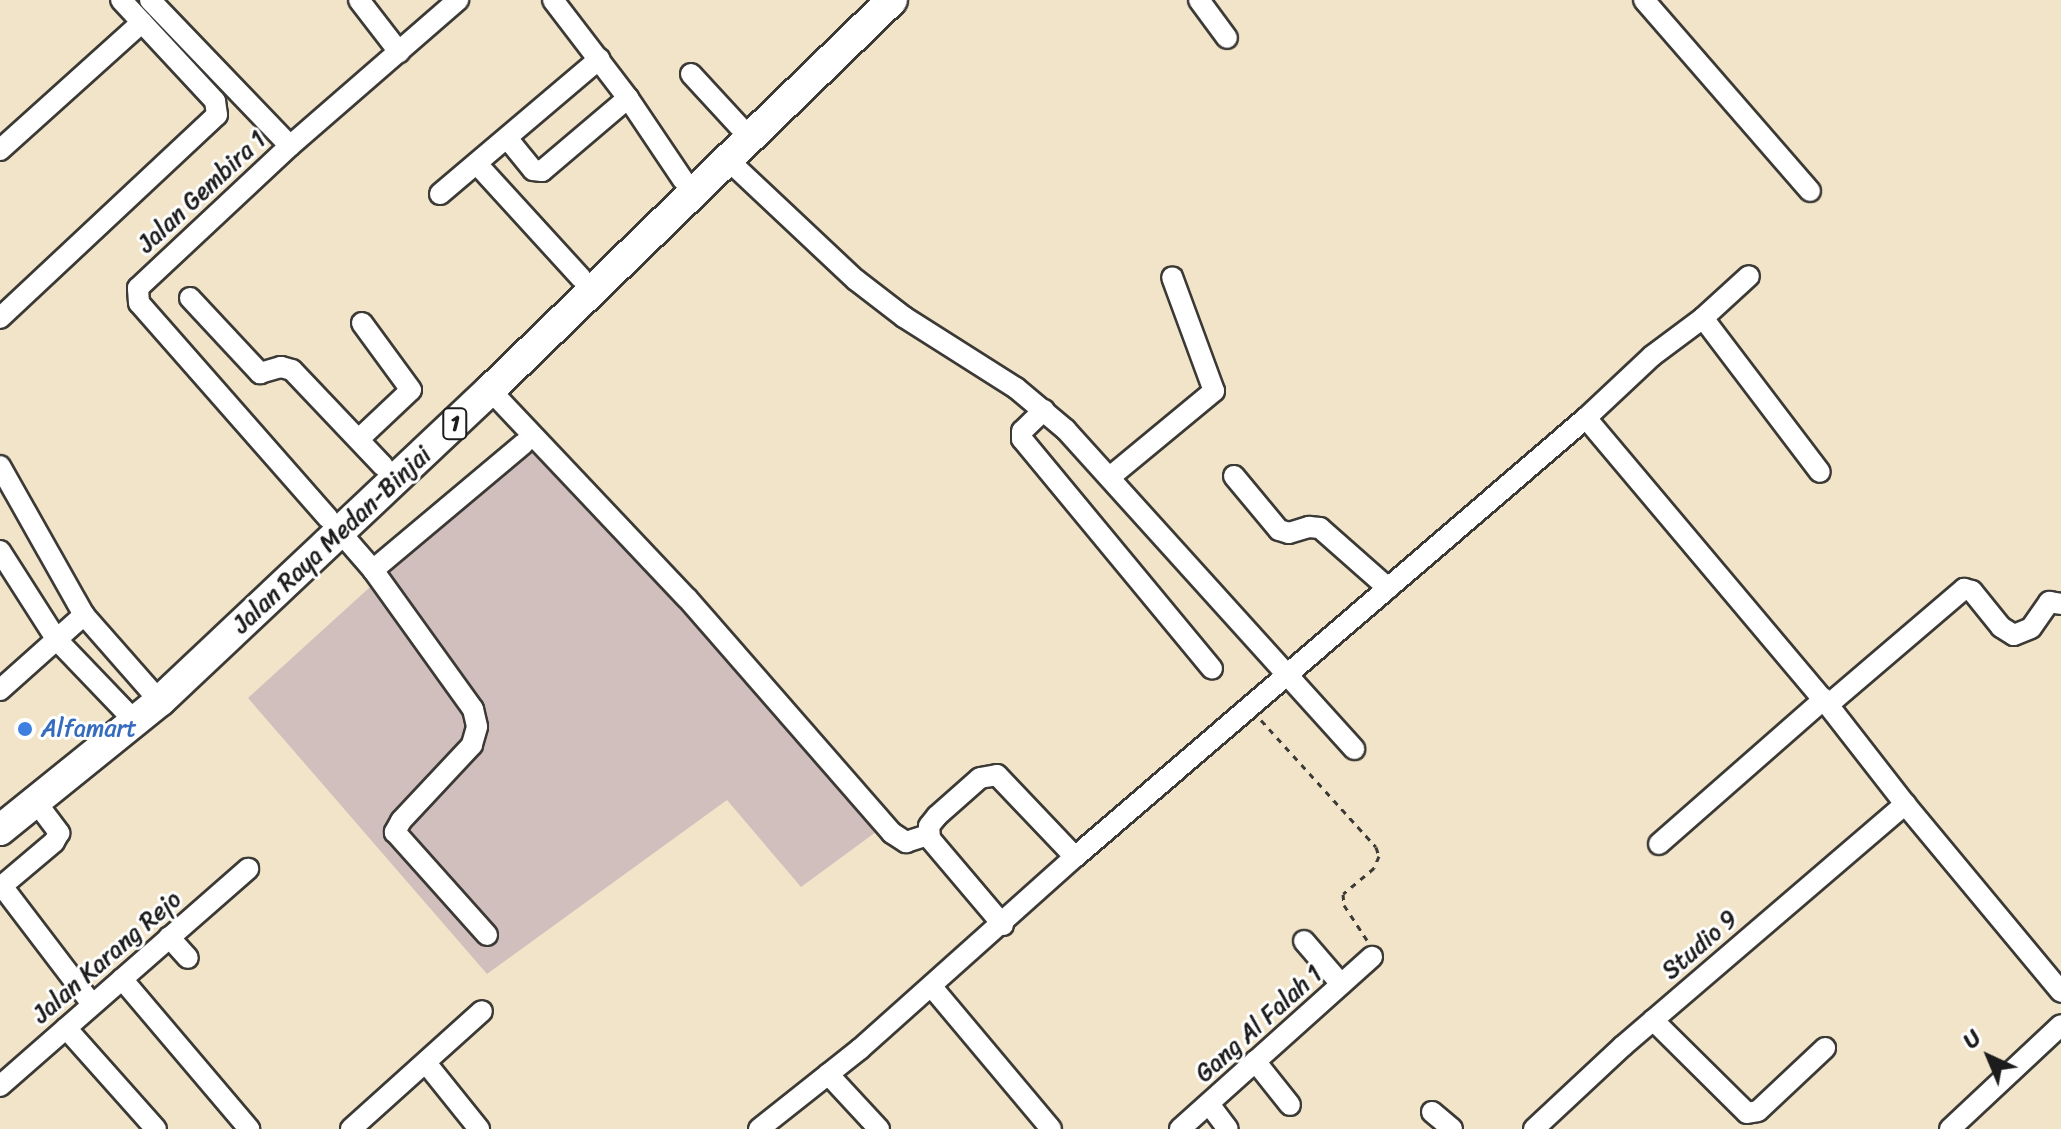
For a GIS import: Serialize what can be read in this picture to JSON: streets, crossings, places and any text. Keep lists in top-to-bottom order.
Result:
{
  "streets": {
    "highway": ["1", "Jalan Raya Medan-Binjai"],
    "street": [
      "Jalan Gembira 1",
      "Studio 9",
      "Jalan Karang Rejo",
      "Gang Al Falah 1"
    ]
  },
  "crossings": [
    ["Jalan Gembira 1", "Jalan Raya Medan-Binjai"]
  ],
  "places": ["Alfamart"],
  "north": "top left"
}
